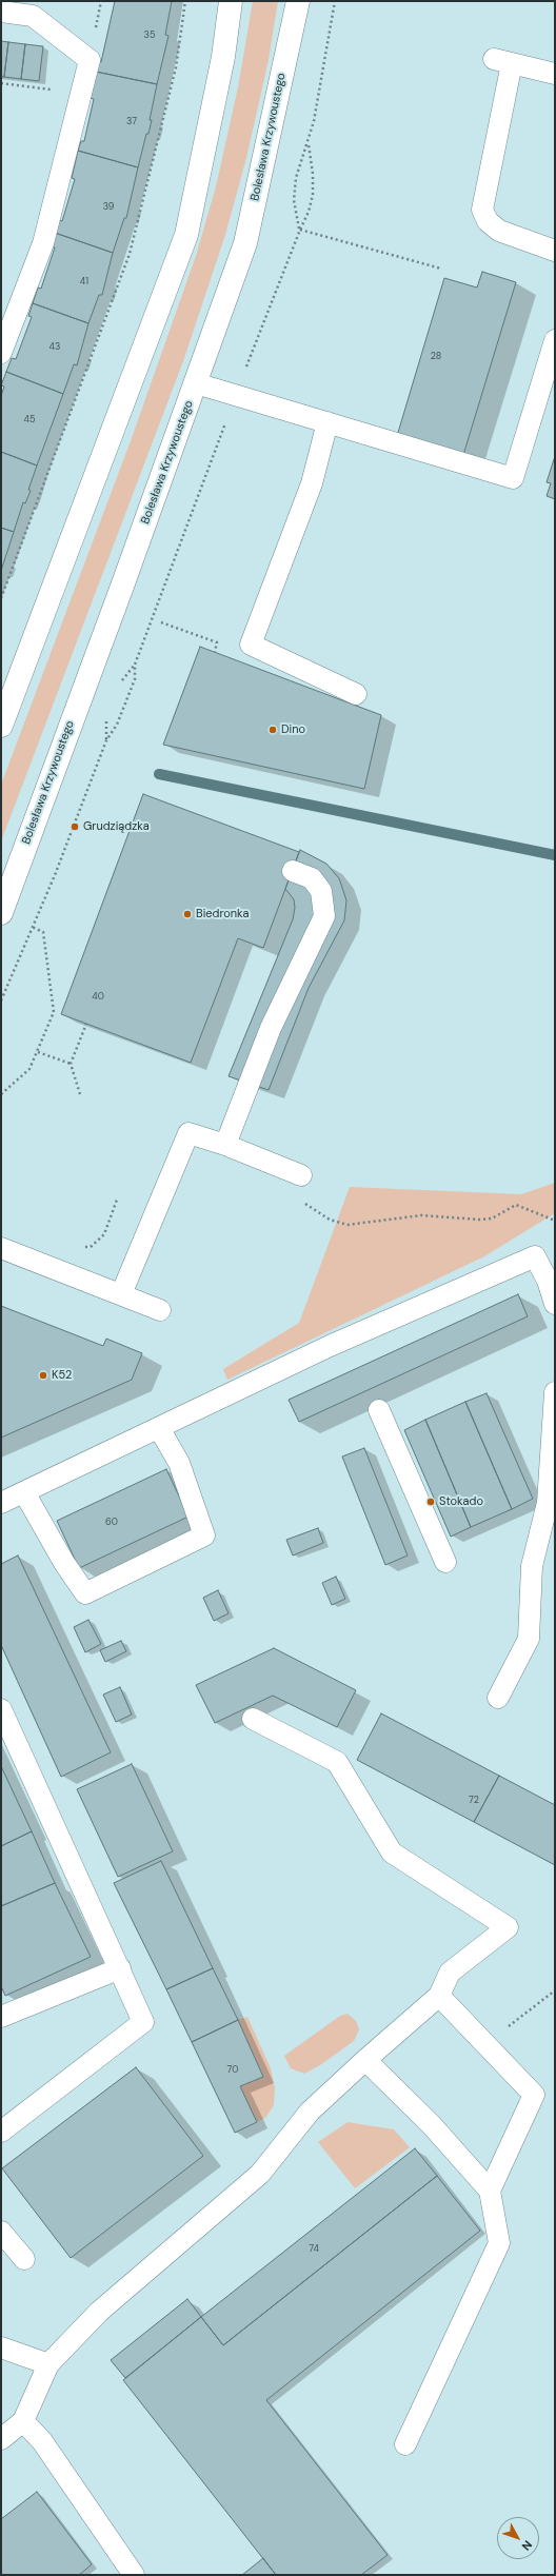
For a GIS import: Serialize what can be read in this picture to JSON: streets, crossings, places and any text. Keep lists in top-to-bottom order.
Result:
{
  "streets": {
    "main road": ["Bolesława Krzywoustego"]
  },
  "places": [
    "Dino",
    "Grudziądzka",
    "Biedronka",
    "K52",
    "Stokado"
  ],
  "house_numbers": [
    "35",
    "37",
    "39",
    "41",
    "43",
    "28",
    "45",
    "40",
    "60",
    "72",
    "70",
    "74"
  ],
  "north": "bottom right"
}
